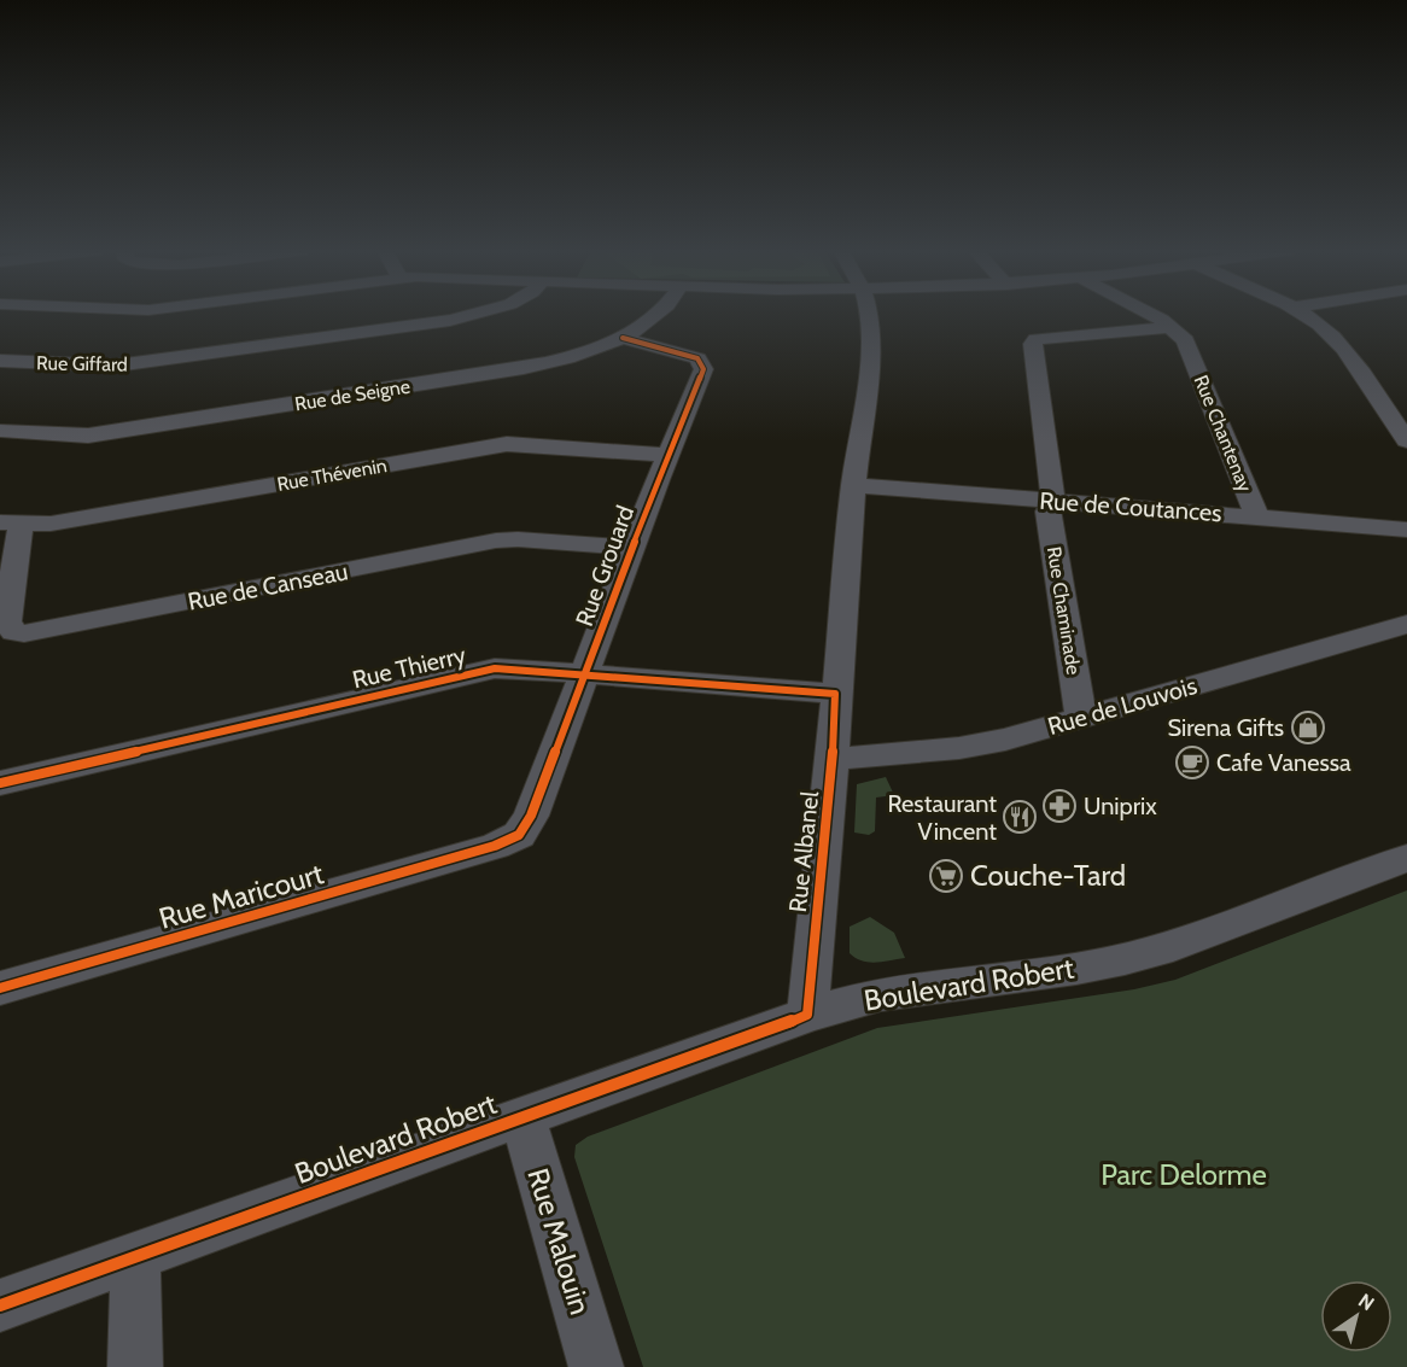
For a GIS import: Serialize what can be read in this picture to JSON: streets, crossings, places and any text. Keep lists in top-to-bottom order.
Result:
{
  "streets": {
    "street": [
      "Rue Giffard",
      "Rue de Seigne",
      "Rue Chantenay",
      "Rue Thévenin",
      "Rue de Coutances",
      "Rue Grouard",
      "Rue de Canseau",
      "Rue Chaminade",
      "Rue Thierry",
      "Rue de Louvois",
      "Rue Albanel",
      "Rue Maricourt",
      "Boulevard Robert",
      "Rue Malouin"
    ]
  },
  "crossings": [
    ["Rue de Seigne", "Rue Grouard"],
    ["Rue Chantenay", "Rue de Coutances"],
    ["Rue Chantenay", "Rue Chaminade"],
    ["Rue Thévenin", "Rue Grouard"],
    ["Rue Thévenin", "Rue de Canseau"],
    ["Rue de Coutances", "Rue Chaminade"],
    ["Rue de Coutances", "Rue Albanel"],
    ["Rue Grouard", "Rue de Canseau"],
    ["Rue Grouard", "Rue Thierry"],
    ["Rue Grouard", "Rue Maricourt"],
    ["Rue Chaminade", "Rue de Louvois"],
    ["Rue Thierry", "Rue Albanel"],
    ["Rue de Louvois", "Rue Albanel"],
    ["Rue Albanel", "Boulevard Robert"],
    ["Boulevard Robert", "Rue Malouin"]
  ],
  "parks": ["Parc Delorme"],
  "places": {
    "shop": ["Sirena Gifts"],
    "cafe": ["Cafe Vanessa"],
    "pharmacy": ["Uniprix"],
    "restaurant": ["Restaurant Vincent"],
    "supermarket": ["Couche-Tard"]
  },
  "north": "top right"
}
